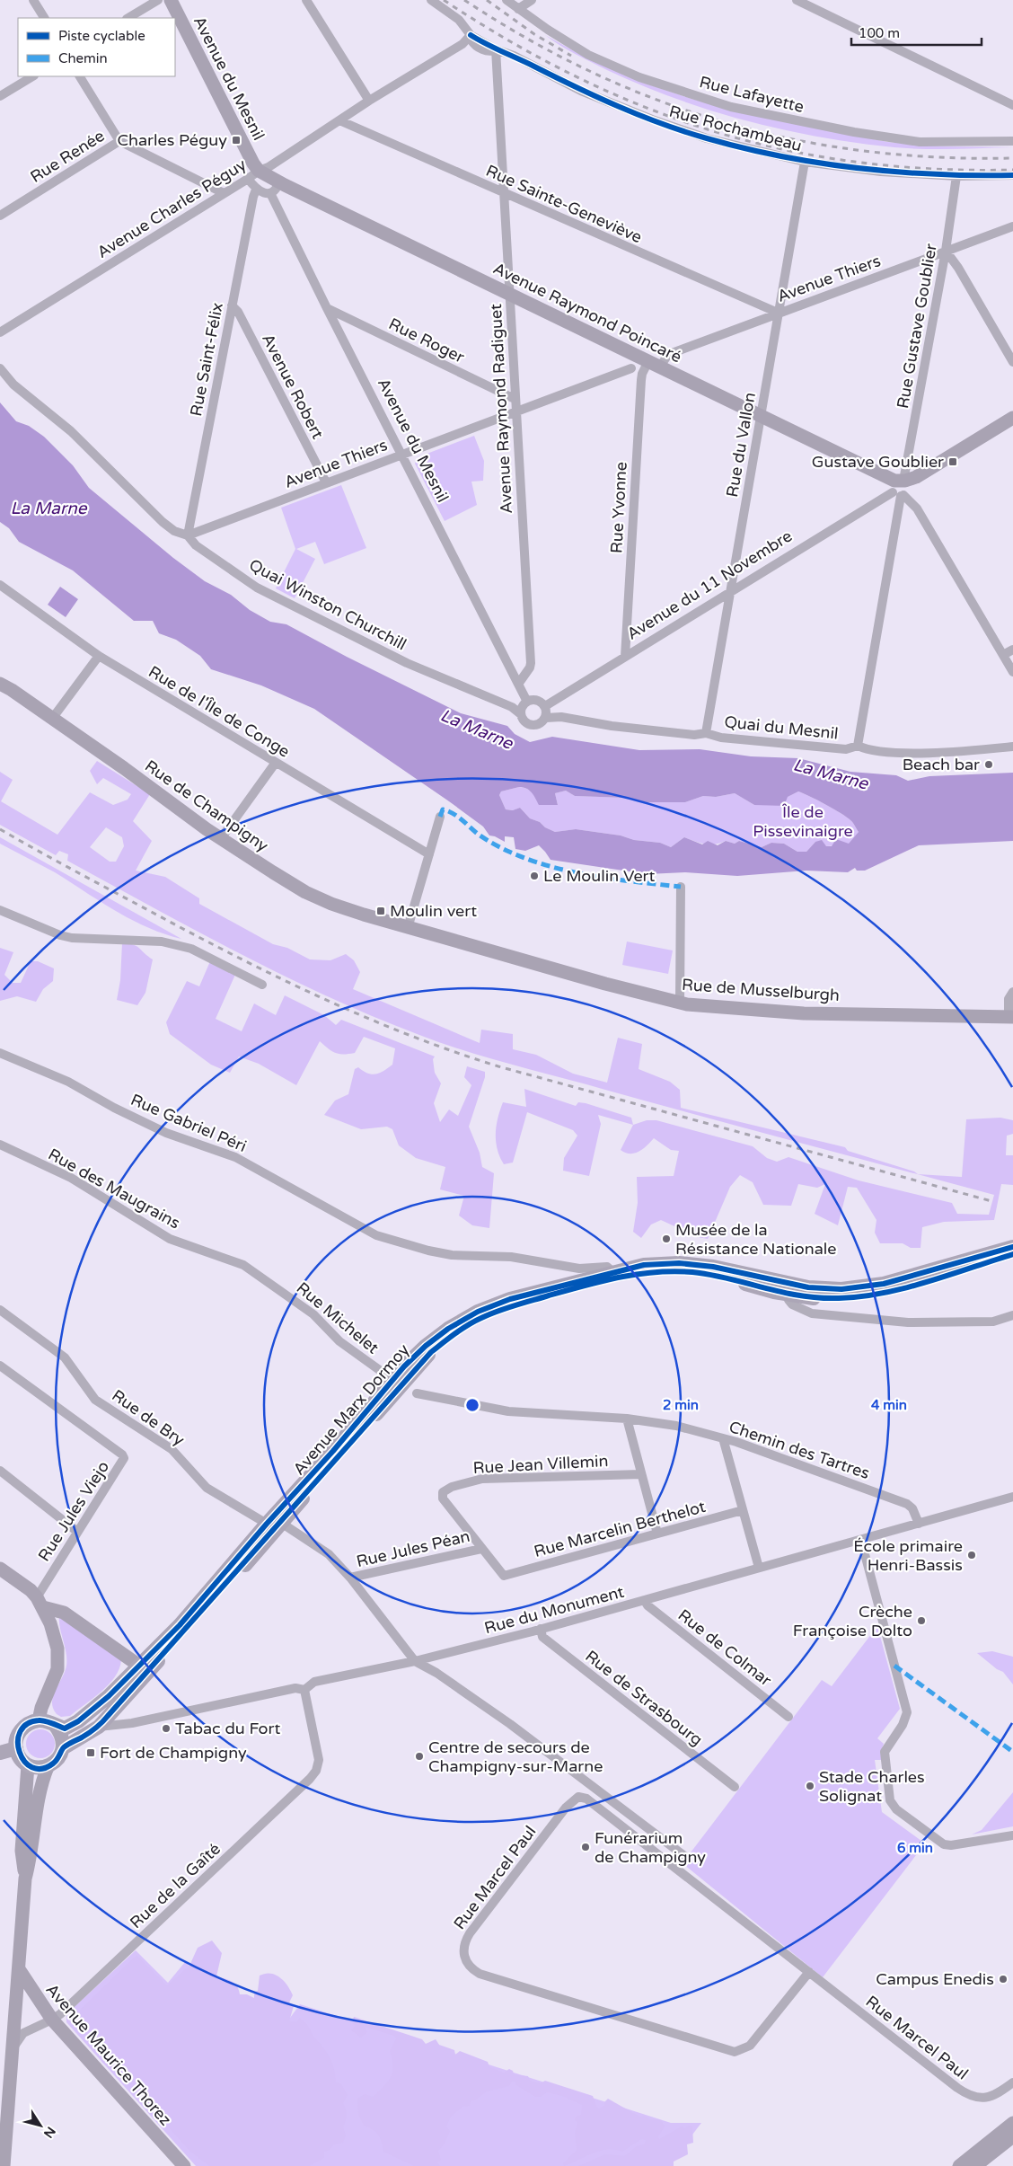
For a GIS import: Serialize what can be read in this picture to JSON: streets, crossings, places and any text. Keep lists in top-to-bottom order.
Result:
{
  "streets": {
    "main road": ["Avenue Marx Dormoy"],
    "street": [
      "Avenue du Mesnil",
      "Rue Lafayette",
      "Rue Rochambeau",
      "Rue Renée",
      "Rue Sainte-Geneviève",
      "Avenue Charles Péguy",
      "Avenue Thiers",
      "Avenue Raymond Poincaré",
      "Rue Gustave Goublier",
      "Rue Roger",
      "Rue Saint-Félix",
      "Avenue Robert",
      "Avenue Raymond Radiguet",
      "Rue du Vallon",
      "Rue Yvonne",
      "Avenue du 11 Novembre",
      "Quai Winston Churchill",
      "Rue de l'Île de Conge",
      "Quai du Mesnil",
      "Rue de Champigny",
      "Rue de Musselburgh",
      "Rue Gabriel Péri",
      "Rue des Maugrains",
      "Rue Michelet",
      "Rue de Bry",
      "Chemin des Tartres",
      "Rue Jean Villemin",
      "Rue Jules Viejo",
      "Rue Marcelin Berthelot",
      "Rue Jules Péan",
      "Rue du Monument",
      "Rue de Colmar",
      "Rue de Strasbourg",
      "Rue Marcel Paul",
      "Rue de la Gaîté",
      "Avenue Maurice Thorez"
    ]
  },
  "crossings": [
    ["Avenue du Mesnil", "Avenue Charles Péguy"],
    ["Avenue du Mesnil", "Avenue Thiers"],
    ["Avenue du Mesnil", "Avenue Raymond Poincaré"],
    ["Avenue du Mesnil", "Rue Roger"],
    ["Avenue du Mesnil", "Avenue Raymond Radiguet"],
    ["Avenue du Mesnil", "Avenue du 11 Novembre"],
    ["Avenue du Mesnil", "Quai Winston Churchill"],
    ["Avenue du Mesnil", "Quai du Mesnil"],
    ["Rue Rochambeau", "Avenue Charles Péguy"],
    ["Rue Rochambeau", "Rue Gustave Goublier"],
    ["Rue Rochambeau", "Avenue Raymond Radiguet"],
    ["Rue Rochambeau", "Rue du Vallon"],
    ["Rue Renée", "Avenue Charles Péguy"],
    ["Rue Sainte-Geneviève", "Avenue Charles Péguy"],
    ["Rue Sainte-Geneviève", "Avenue Thiers"],
    ["Rue Sainte-Geneviève", "Avenue Raymond Radiguet"],
    ["Rue Sainte-Geneviève", "Rue du Vallon"],
    ["Avenue Charles Péguy", "Avenue Raymond Poincaré"],
    ["Avenue Thiers", "Avenue Raymond Poincaré"],
    ["Avenue Thiers", "Rue Gustave Goublier"],
    ["Avenue Thiers", "Rue Saint-Félix"],
    ["Avenue Thiers", "Avenue Robert"],
    ["Avenue Thiers", "Avenue Raymond Radiguet"],
    ["Avenue Thiers", "Rue du Vallon"],
    ["Avenue Thiers", "Rue Yvonne"],
    ["Avenue Thiers", "Quai Winston Churchill"],
    ["Avenue Raymond Poincaré", "Rue Gustave Goublier"],
    ["Avenue Raymond Poincaré", "Avenue Raymond Radiguet"],
    ["Avenue Raymond Poincaré", "Rue du Vallon"],
    ["Avenue Raymond Poincaré", "Rue Yvonne"],
    ["Avenue Raymond Poincaré", "Avenue du 11 Novembre"],
    ["Rue Gustave Goublier", "Avenue du 11 Novembre"],
    ["Rue Gustave Goublier", "Quai du Mesnil"],
    ["Rue Roger", "Avenue Raymond Radiguet"],
    ["Rue Saint-Félix", "Avenue Robert"],
    ["Rue Saint-Félix", "Quai Winston Churchill"],
    ["Rue du Vallon", "Avenue du 11 Novembre"],
    ["Rue du Vallon", "Quai du Mesnil"],
    ["Rue Yvonne", "Avenue du 11 Novembre"],
    ["Avenue du 11 Novembre", "Quai Winston Churchill"],
    ["Avenue du 11 Novembre", "Quai du Mesnil"],
    ["Quai Winston Churchill", "Quai du Mesnil"],
    ["Rue de Champigny", "Rue de Musselburgh"],
    ["Rue Gabriel Péri", "Avenue Marx Dormoy"],
    ["Rue des Maugrains", "Rue Michelet"],
    ["Rue Michelet", "Avenue Marx Dormoy"],
    ["Avenue Marx Dormoy", "Rue de Bry"],
    ["Avenue Marx Dormoy", "Rue du Monument"],
    ["Rue de Bry", "Rue Jules Péan"],
    ["Rue de Bry", "Rue du Monument"],
    ["Chemin des Tartres", "Rue du Monument"],
    ["Rue Jean Villemin", "Rue Marcelin Berthelot"],
    ["Rue Jean Villemin", "Rue Jules Péan"],
    ["Rue Marcelin Berthelot", "Rue Jules Péan"],
    ["Rue du Monument", "Rue de Colmar"],
    ["Rue du Monument", "Rue de Strasbourg"],
    ["Rue du Monument", "Rue de la Gaîté"],
    ["Rue de la Gaîté", "Avenue Maurice Thorez"]
  ],
  "water": ["La Marne"],
  "parks": ["Île de Pissevinaigre"],
  "places": {
    "transit": [
      "Charles Péguy",
      "Gustave Goublier",
      "Moulin vert",
      "Fort de Champigny"
    ],
    "other": [
      "Beach bar",
      "Le Moulin Vert",
      "Musée de la Résistance Nationale",
      "École primaire Henri-Bassis",
      "Crèche Françoise Dolto",
      "Tabac du Fort",
      "Centre de secours de Champigny-sur-Marne",
      "Stade Charles Solignat",
      "Funérarium de Champigny",
      "Campus Enedis"
    ]
  },
  "legend": ["Piste cyclable", "Chemin"],
  "scale_bar": "100 m",
  "north": "bottom right",
  "rings": ["2 min", "4 min", "6 min"]
}
